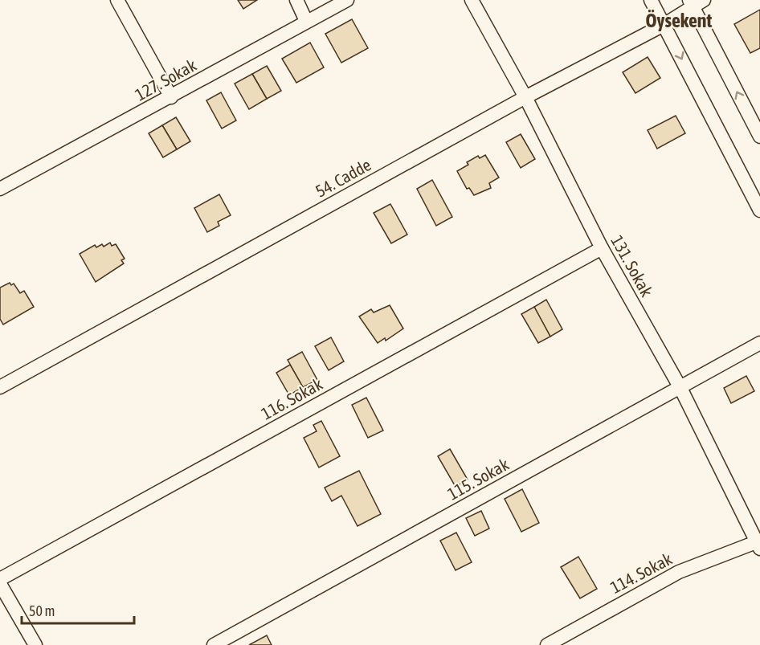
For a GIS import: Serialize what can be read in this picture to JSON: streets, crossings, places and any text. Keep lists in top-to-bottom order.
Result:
{
  "streets": {
    "street": [
      "127. Sokak",
      "54. Cadde",
      "131. Sokak",
      "116. Sokak",
      "115. Sokak",
      "114. Sokak"
    ]
  },
  "crossings": [
    ["54. Cadde", "131. Sokak"],
    ["131. Sokak", "116. Sokak"],
    ["131. Sokak", "115. Sokak"],
    ["131. Sokak", "114. Sokak"]
  ],
  "districts": ["Öysekent"],
  "scale_bar": "50 m"
}
